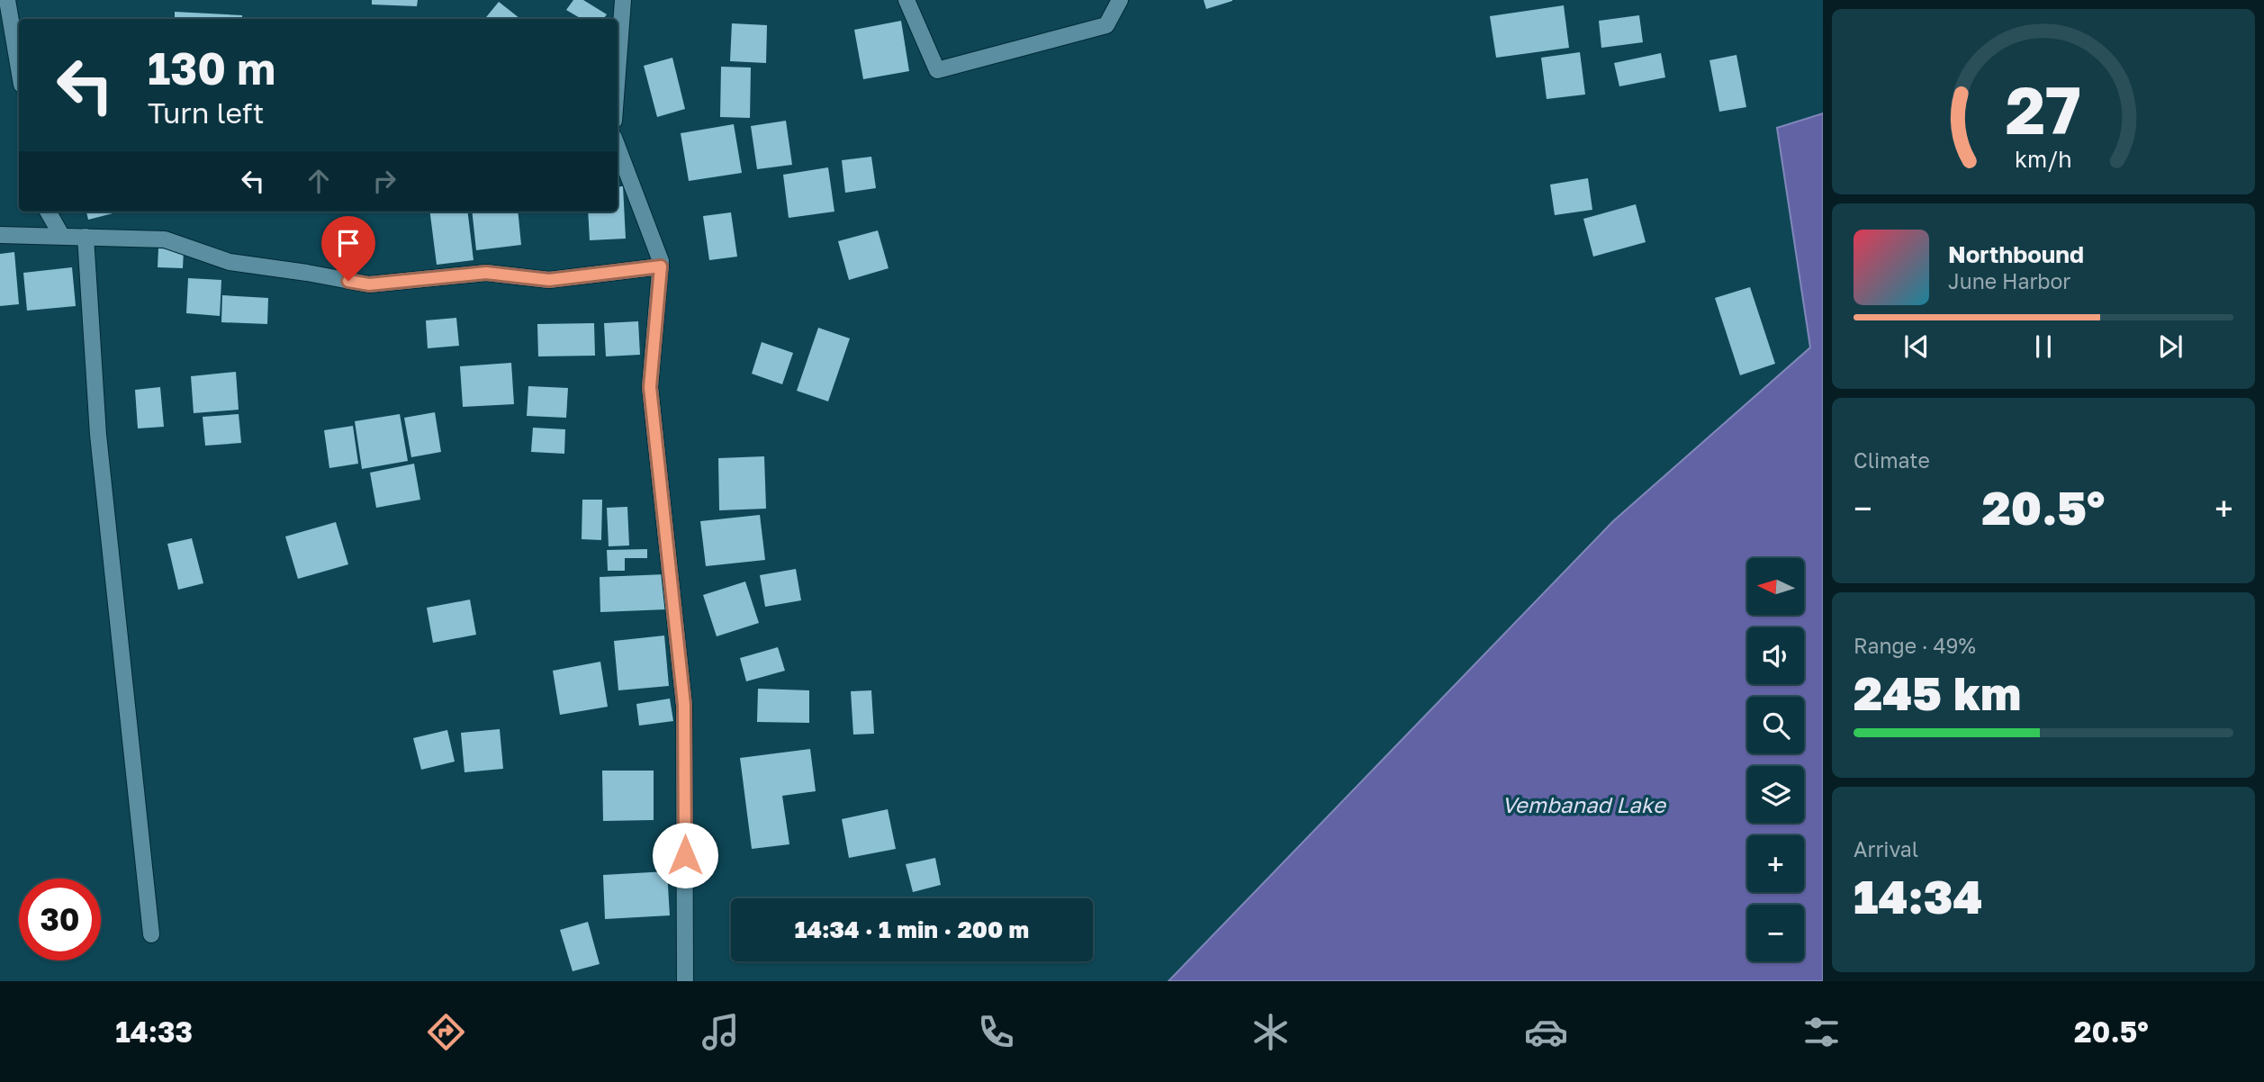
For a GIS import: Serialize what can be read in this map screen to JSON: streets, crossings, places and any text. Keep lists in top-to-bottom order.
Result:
{
  "water": ["Vembanad Lake"],
  "north": "left",
  "page": {
    "turn": ["130 m", "Turn left"],
    "song": ["Northbound", "June Harbor"],
    "tile": [
      "Climate",
      ["Range · 49%", "245 km"],
      ["Arrival", "14:34"]
    ],
    "heat": ["−", "20.5°", "+"],
    "map_buttons": ["+", "−"],
    "limit": "30",
    "trip": "14:34 · 1 min · 200 m",
    "tabs": ["14:33", "20.5°"],
    "gauge": ["27", "km/h"]
  }
}
